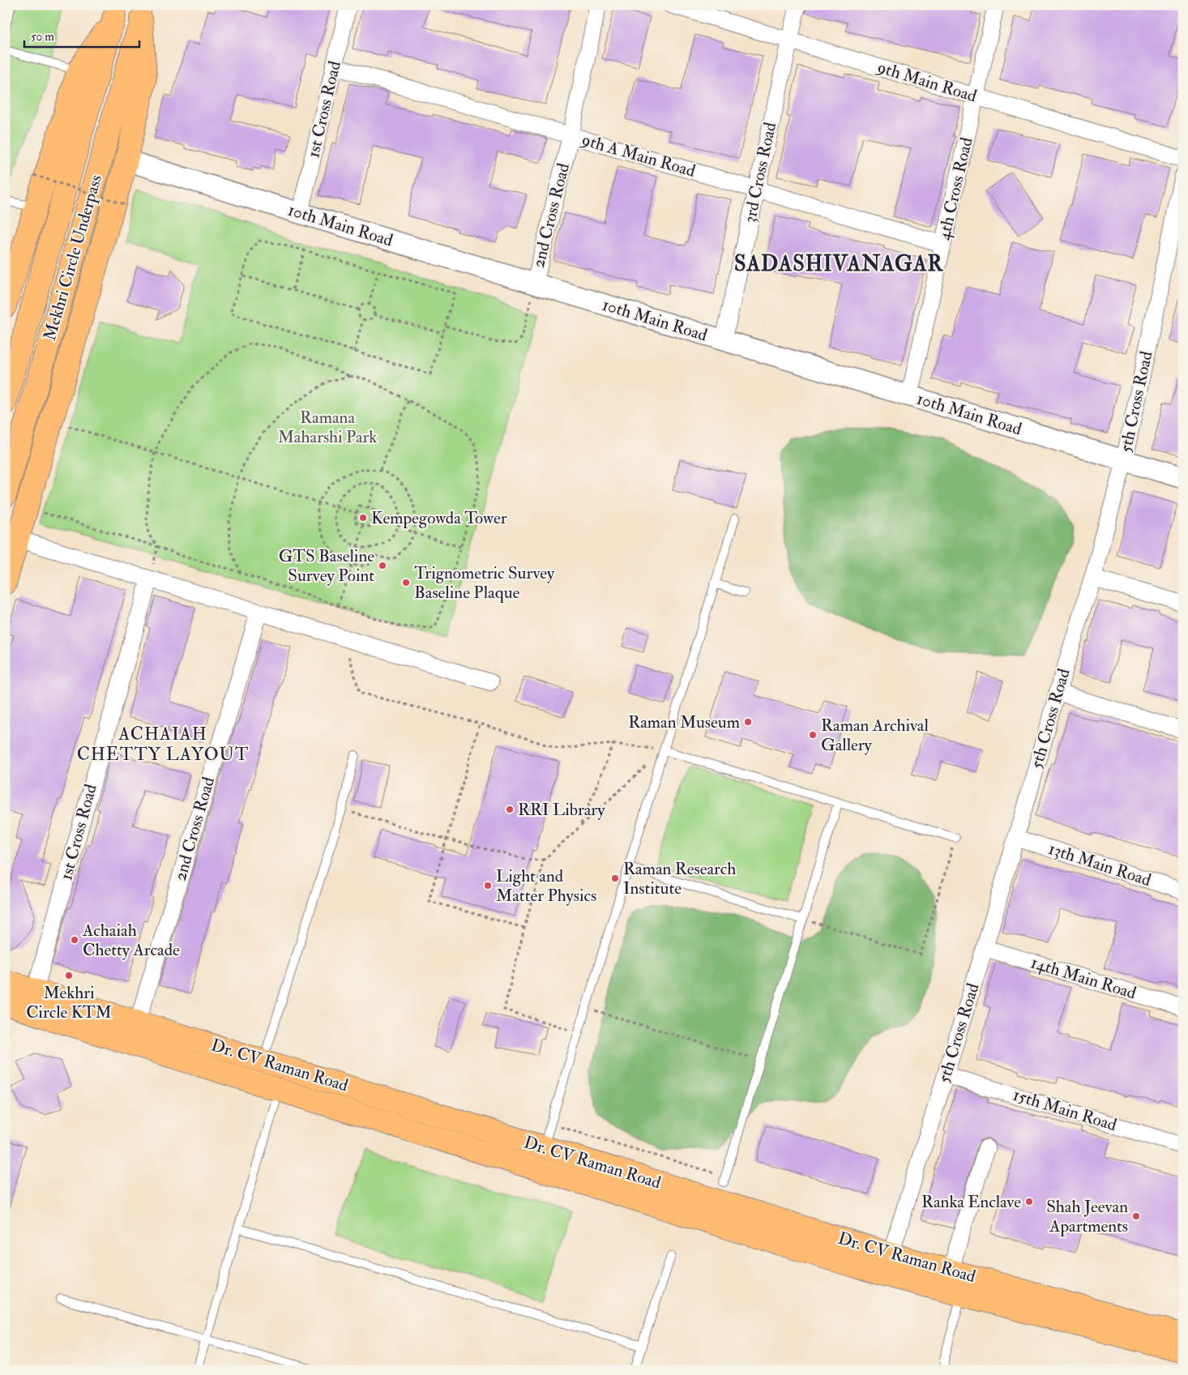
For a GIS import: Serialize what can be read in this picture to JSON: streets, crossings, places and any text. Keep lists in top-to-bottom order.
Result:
{
  "streets": {
    "highway": ["Mekhri Circle Underpass", "Dr. CV Raman Road"],
    "street": [
      "9th Main Road",
      "1st Cross Road",
      "9th A Main Road",
      "3rd Cross Road",
      "4th Cross Road",
      "2nd Cross Road",
      "10th Main Road",
      "5th Cross Road",
      "13th Main Road",
      "14th Main Road",
      "15th Main Road"
    ]
  },
  "crossings": [
    ["9th Main Road", "3rd Cross Road"],
    ["9th Main Road", "4th Cross Road"],
    ["1st Cross Road", "9th A Main Road"],
    ["1st Cross Road", "10th Main Road"],
    ["1st Cross Road", "Dr. CV Raman Road"],
    ["9th A Main Road", "3rd Cross Road"],
    ["9th A Main Road", "4th Cross Road"],
    ["9th A Main Road", "2nd Cross Road"],
    ["3rd Cross Road", "10th Main Road"],
    ["4th Cross Road", "10th Main Road"],
    ["2nd Cross Road", "10th Main Road"],
    ["2nd Cross Road", "Dr. CV Raman Road"],
    ["10th Main Road", "5th Cross Road"],
    ["5th Cross Road", "13th Main Road"],
    ["5th Cross Road", "14th Main Road"],
    ["5th Cross Road", "Dr. CV Raman Road"],
    ["5th Cross Road", "15th Main Road"]
  ],
  "districts": ["SADASHIVANAGAR", "ACHAIAH CHETTY LAYOUT"],
  "parks": ["Ramana Maharshi Park"],
  "places": [
    "Kempegowda Tower",
    "GTS Baseline Survey Point",
    "Trignometric Survey Baseline Plaque",
    "Raman Museum",
    "Raman Archival Gallery",
    "RRI Library",
    "Raman Research Institute",
    "Light and Matter Physics",
    "Achaiah Chetty Arcade",
    "Mekhri Circle KTM",
    "Ranka Enclave",
    "Shah Jeevan Apartments"
  ],
  "scale_bar": "50 m"
}
